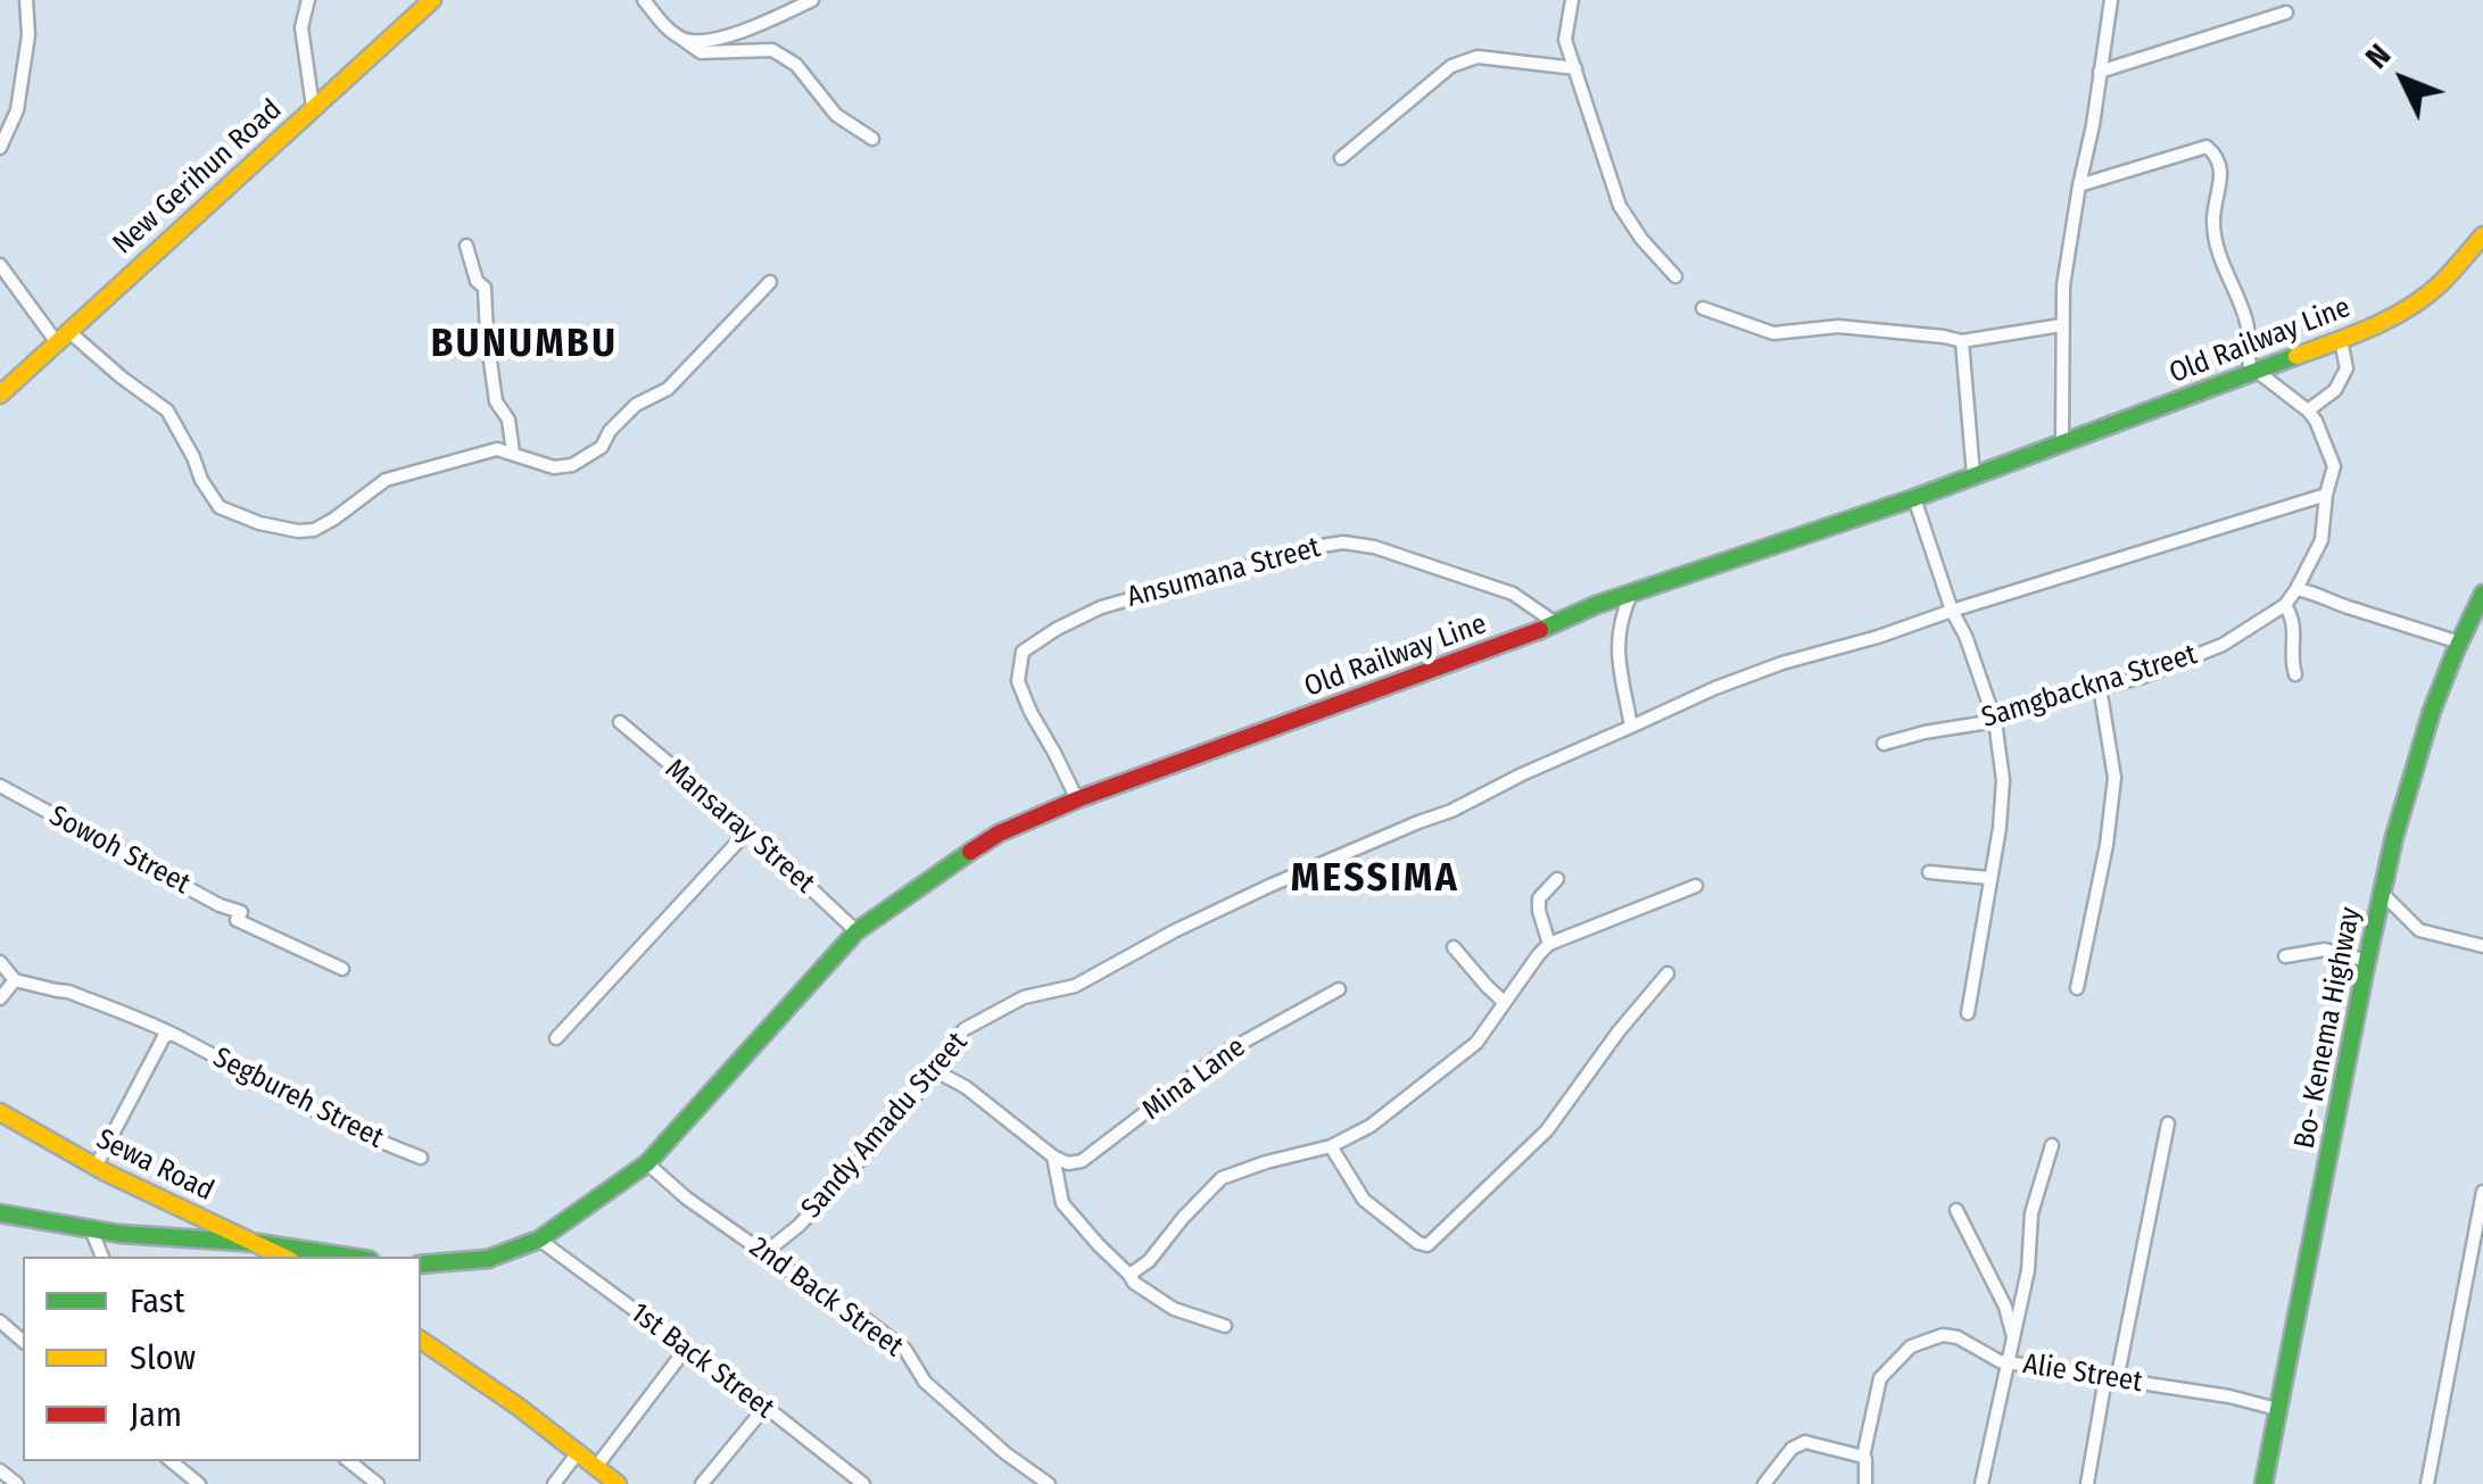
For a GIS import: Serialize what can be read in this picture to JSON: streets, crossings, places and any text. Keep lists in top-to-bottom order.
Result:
{
  "streets": {
    "main road": [
      "New Gerihun Road",
      "Old Railway Line",
      "Bo- Kenema Highway",
      "Sewa Road"
    ],
    "street": [
      "Ansumana Street",
      "Samgbackna Street",
      "Mansaray Street",
      "Sowoh Street",
      "Mina Lane",
      "Segbureh Street",
      "Sandy Amadu Street",
      "2nd Back Street",
      "1st Back Street",
      "Alie Street"
    ]
  },
  "crossings": [
    ["Old Railway Line", "Ansumana Street"],
    ["Old Railway Line", "Mansaray Street"],
    ["Old Railway Line", "2nd Back Street"],
    ["Old Railway Line", "1st Back Street"],
    ["Samgbackna Street", "Sandy Amadu Street"],
    ["Bo- Kenema Highway", "Alie Street"],
    ["Sandy Amadu Street", "2nd Back Street"]
  ],
  "districts": ["BUNUMBU", "MESSIMA"],
  "legend": ["Fast", "Slow", "Jam"],
  "north": "top left"
}
